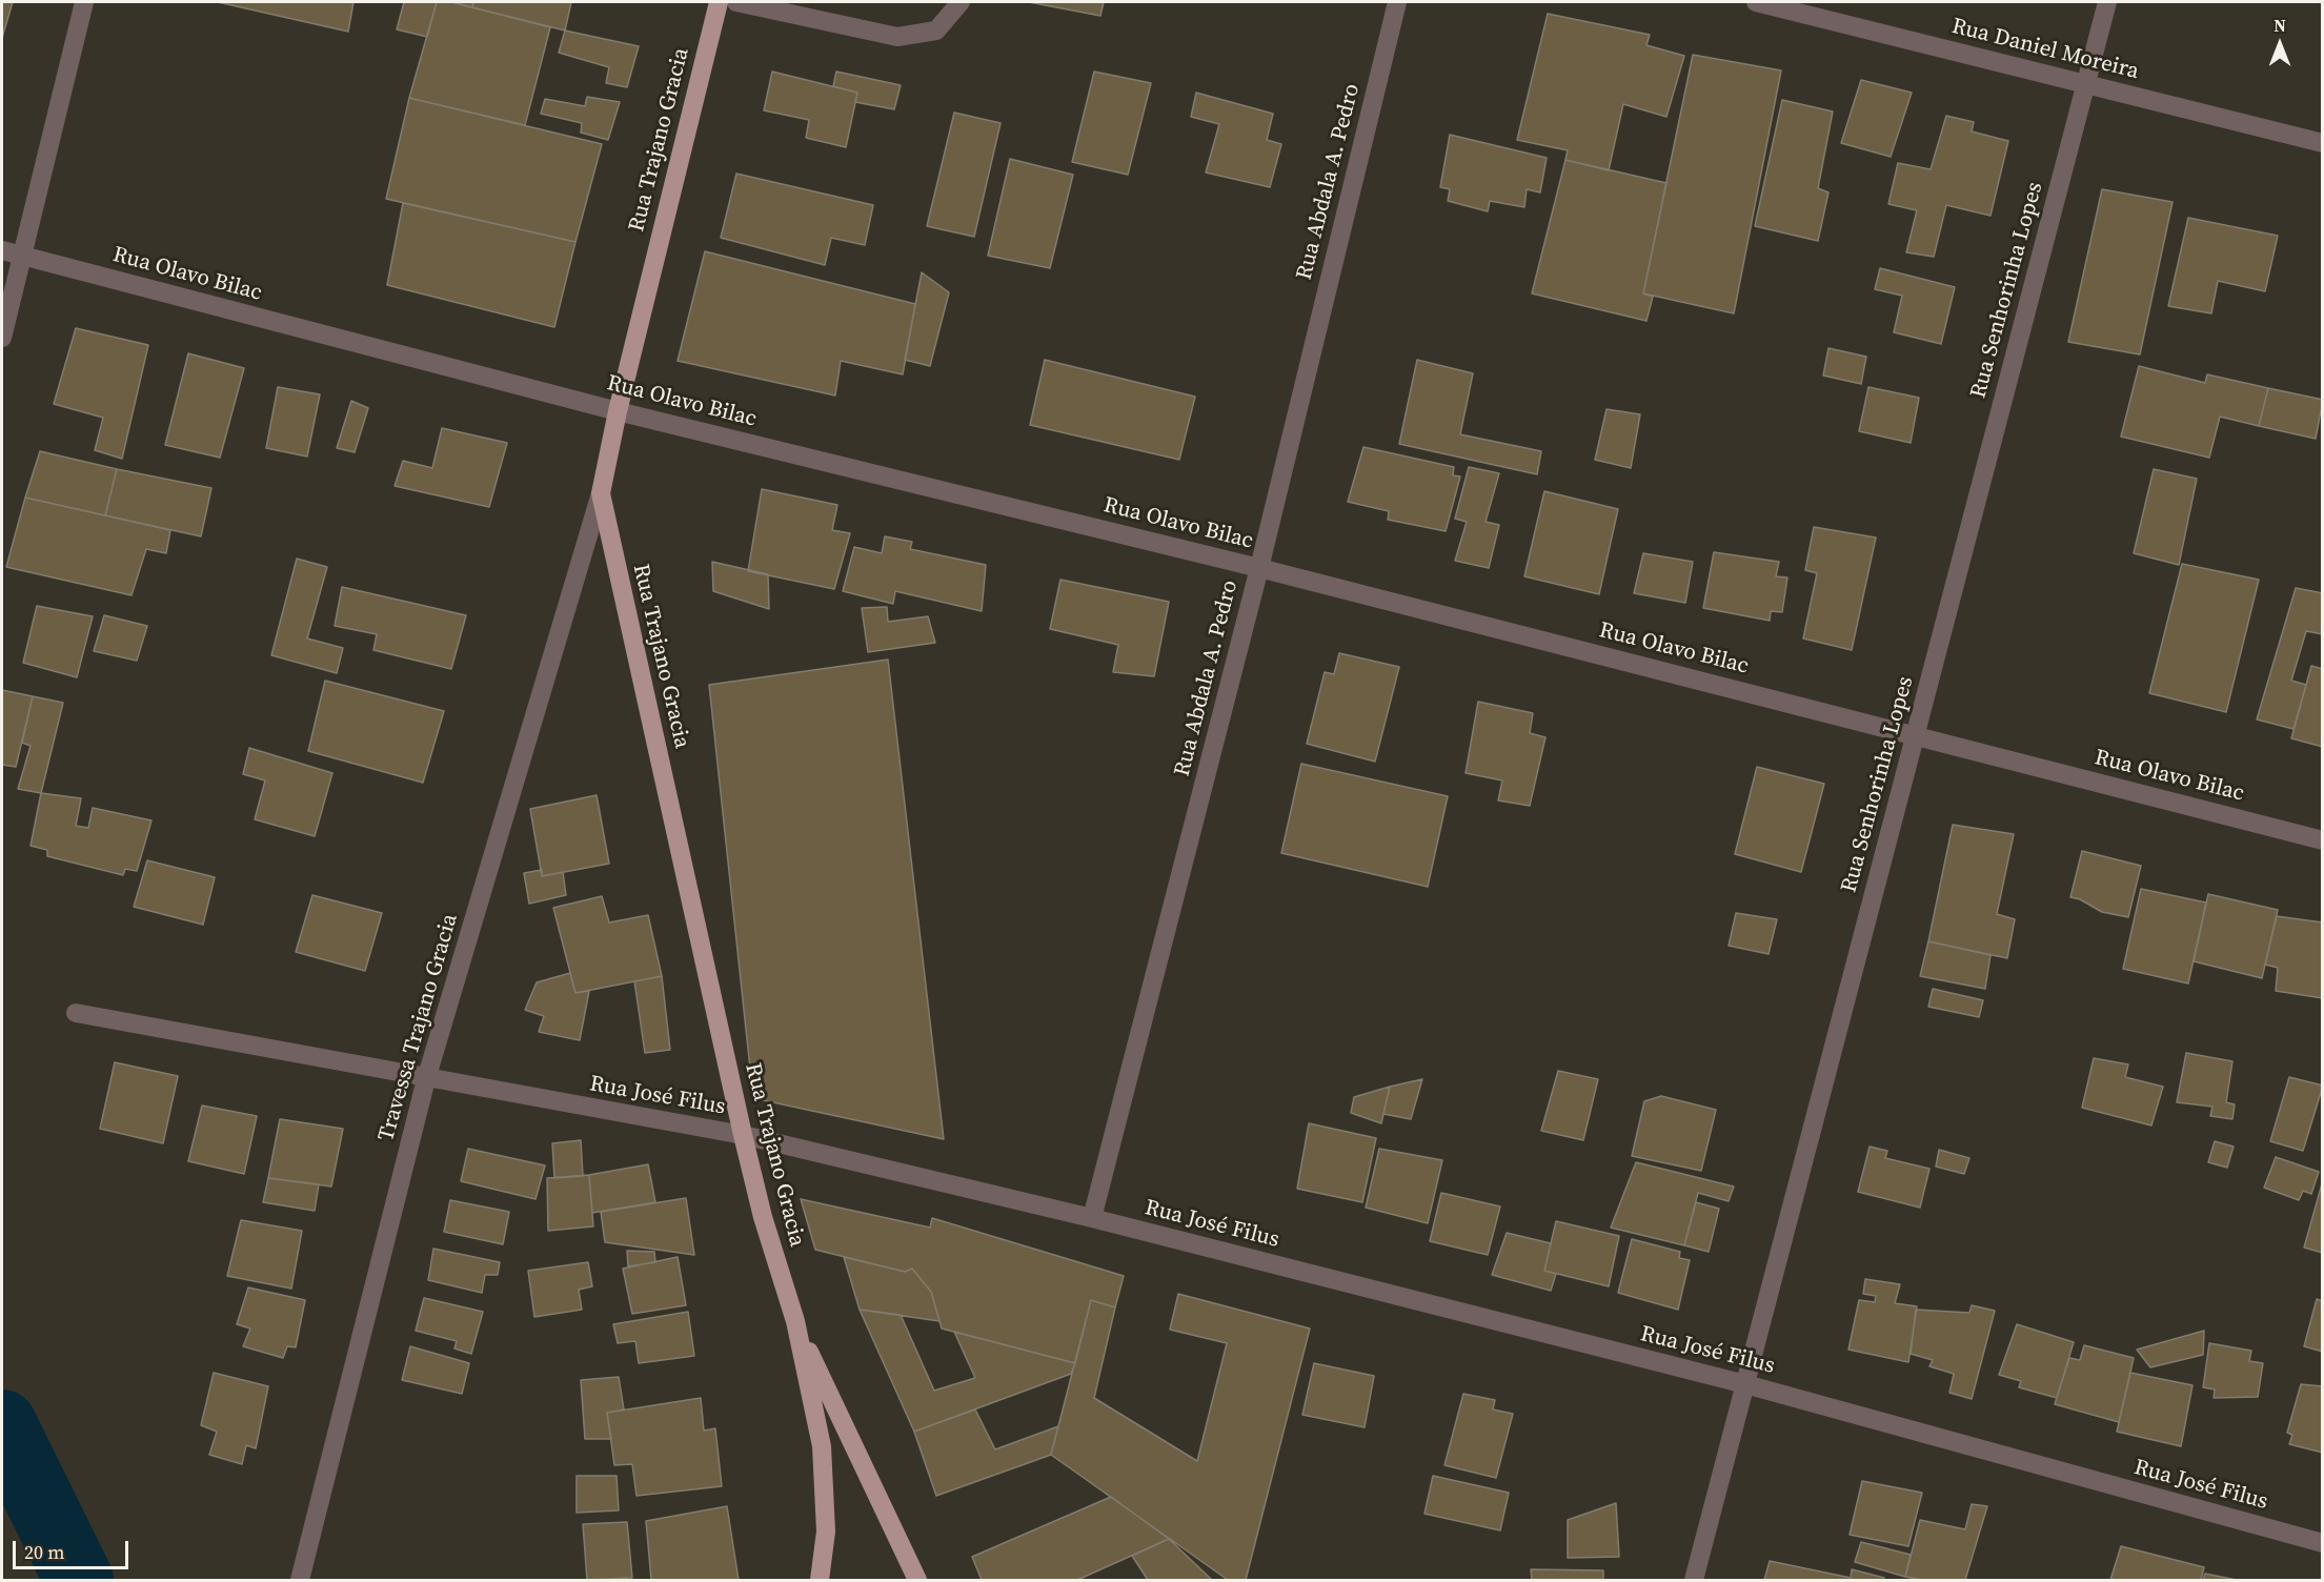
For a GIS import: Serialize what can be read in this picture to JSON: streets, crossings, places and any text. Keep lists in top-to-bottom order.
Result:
{
  "streets": {
    "main road": ["Rua Trajano Gracia"],
    "street": [
      "Rua Daniel Moreira",
      "Rua Abdala A. Pedro",
      "Rua Olavo Bilac",
      "Rua Senhorinha Lopes",
      "Travessa Trajano Gracia",
      "Rua José Filus"
    ]
  },
  "crossings": [
    ["Rua Daniel Moreira", "Rua Senhorinha Lopes"],
    ["Rua Trajano Gracia", "Rua Olavo Bilac"],
    ["Rua Trajano Gracia", "Travessa Trajano Gracia"],
    ["Rua Trajano Gracia", "Rua José Filus"],
    ["Rua Abdala A. Pedro", "Rua Olavo Bilac"],
    ["Rua Abdala A. Pedro", "Rua José Filus"],
    ["Rua Olavo Bilac", "Rua Senhorinha Lopes"],
    ["Rua Senhorinha Lopes", "Rua José Filus"],
    ["Travessa Trajano Gracia", "Rua José Filus"]
  ],
  "scale_bar": "20 m",
  "north": "top"
}
